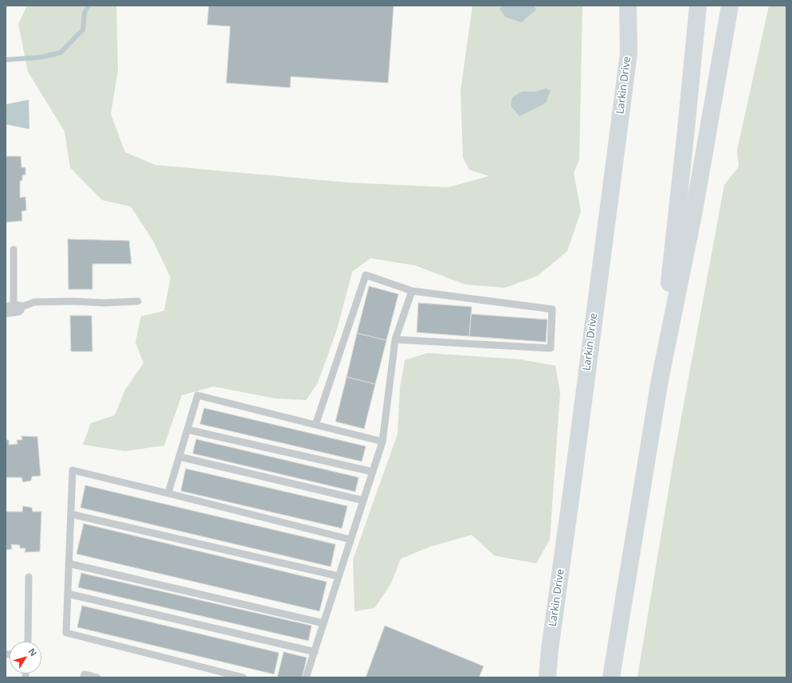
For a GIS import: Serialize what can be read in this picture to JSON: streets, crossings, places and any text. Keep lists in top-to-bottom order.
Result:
{
  "streets": {
    "main road": ["Larkin Drive"]
  },
  "north": "top right"
}
